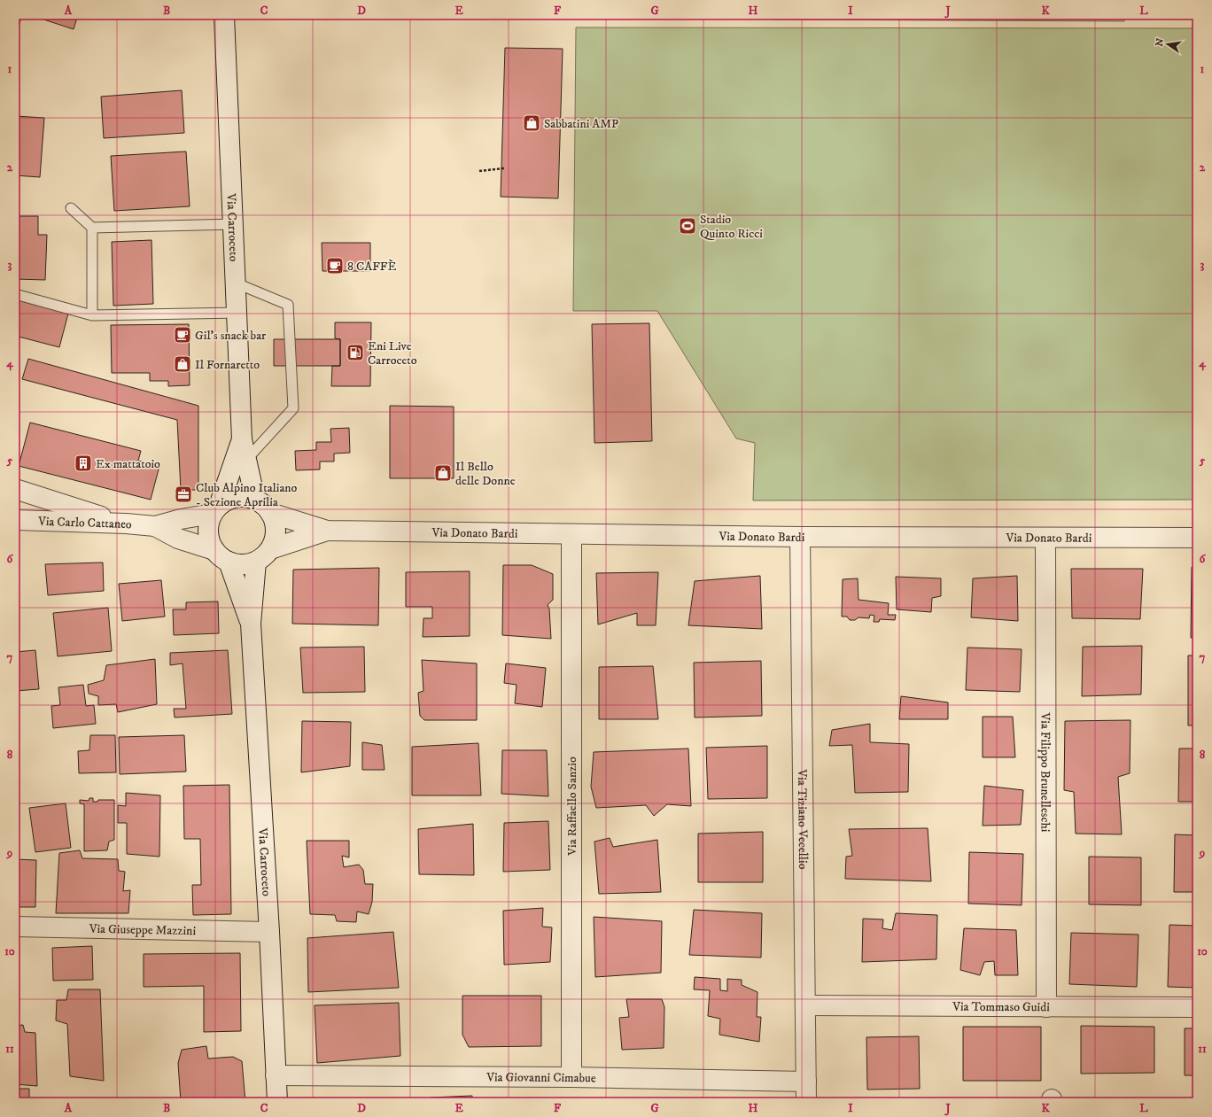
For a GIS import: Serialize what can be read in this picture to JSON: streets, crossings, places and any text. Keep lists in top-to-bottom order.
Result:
{
  "streets": {
    "street": [
      "Via Carroceto",
      "Via Carlo Cattaneo",
      "Via Donato Bardi",
      "Via Filippo Brunelleschi",
      "Via Raffaello Sanzio",
      "Via Tiziano Vecellio",
      "Via Giuseppe Mazzini",
      "Via Tommaso Guidi",
      "Via Giovanni Cimabue"
    ]
  },
  "crossings": [
    ["Via Carroceto", "Via Carlo Cattaneo"],
    ["Via Carroceto", "Via Donato Bardi"],
    ["Via Carroceto", "Via Giuseppe Mazzini"],
    ["Via Carroceto", "Via Giovanni Cimabue"],
    ["Via Carlo Cattaneo", "Via Donato Bardi"],
    ["Via Donato Bardi", "Via Filippo Brunelleschi"],
    ["Via Donato Bardi", "Via Raffaello Sanzio"],
    ["Via Donato Bardi", "Via Tiziano Vecellio"],
    ["Via Filippo Brunelleschi", "Via Tommaso Guidi"],
    ["Via Raffaello Sanzio", "Via Giovanni Cimabue"],
    ["Via Tiziano Vecellio", "Via Tommaso Guidi"],
    ["Via Tiziano Vecellio", "Via Giovanni Cimabue"]
  ],
  "places": {
    "shop": ["Sabbatini AMP", "Il Fornaretto", "Il Bello delle Donne"],
    "sports": ["Stadio Quinto Ricci"],
    "cafe": ["8 CAFFÈ", "Gil's snack bar"],
    "fuel station": ["Eni Live Carroceto"],
    "building": ["Ex mattatoio"],
    "office": ["Club Alpino Italiano - Sezione Aprilia"]
  },
  "north": "left",
  "grid": {
    "columns": [
      "A",
      "B",
      "C",
      "D",
      "E",
      "F",
      "G",
      "H",
      "I",
      "J",
      "K",
      "L"
    ],
    "rows": [
      "1",
      "2",
      "3",
      "4",
      "5",
      "6",
      "7",
      "8",
      "9",
      "10",
      "11"
    ]
  }
}
